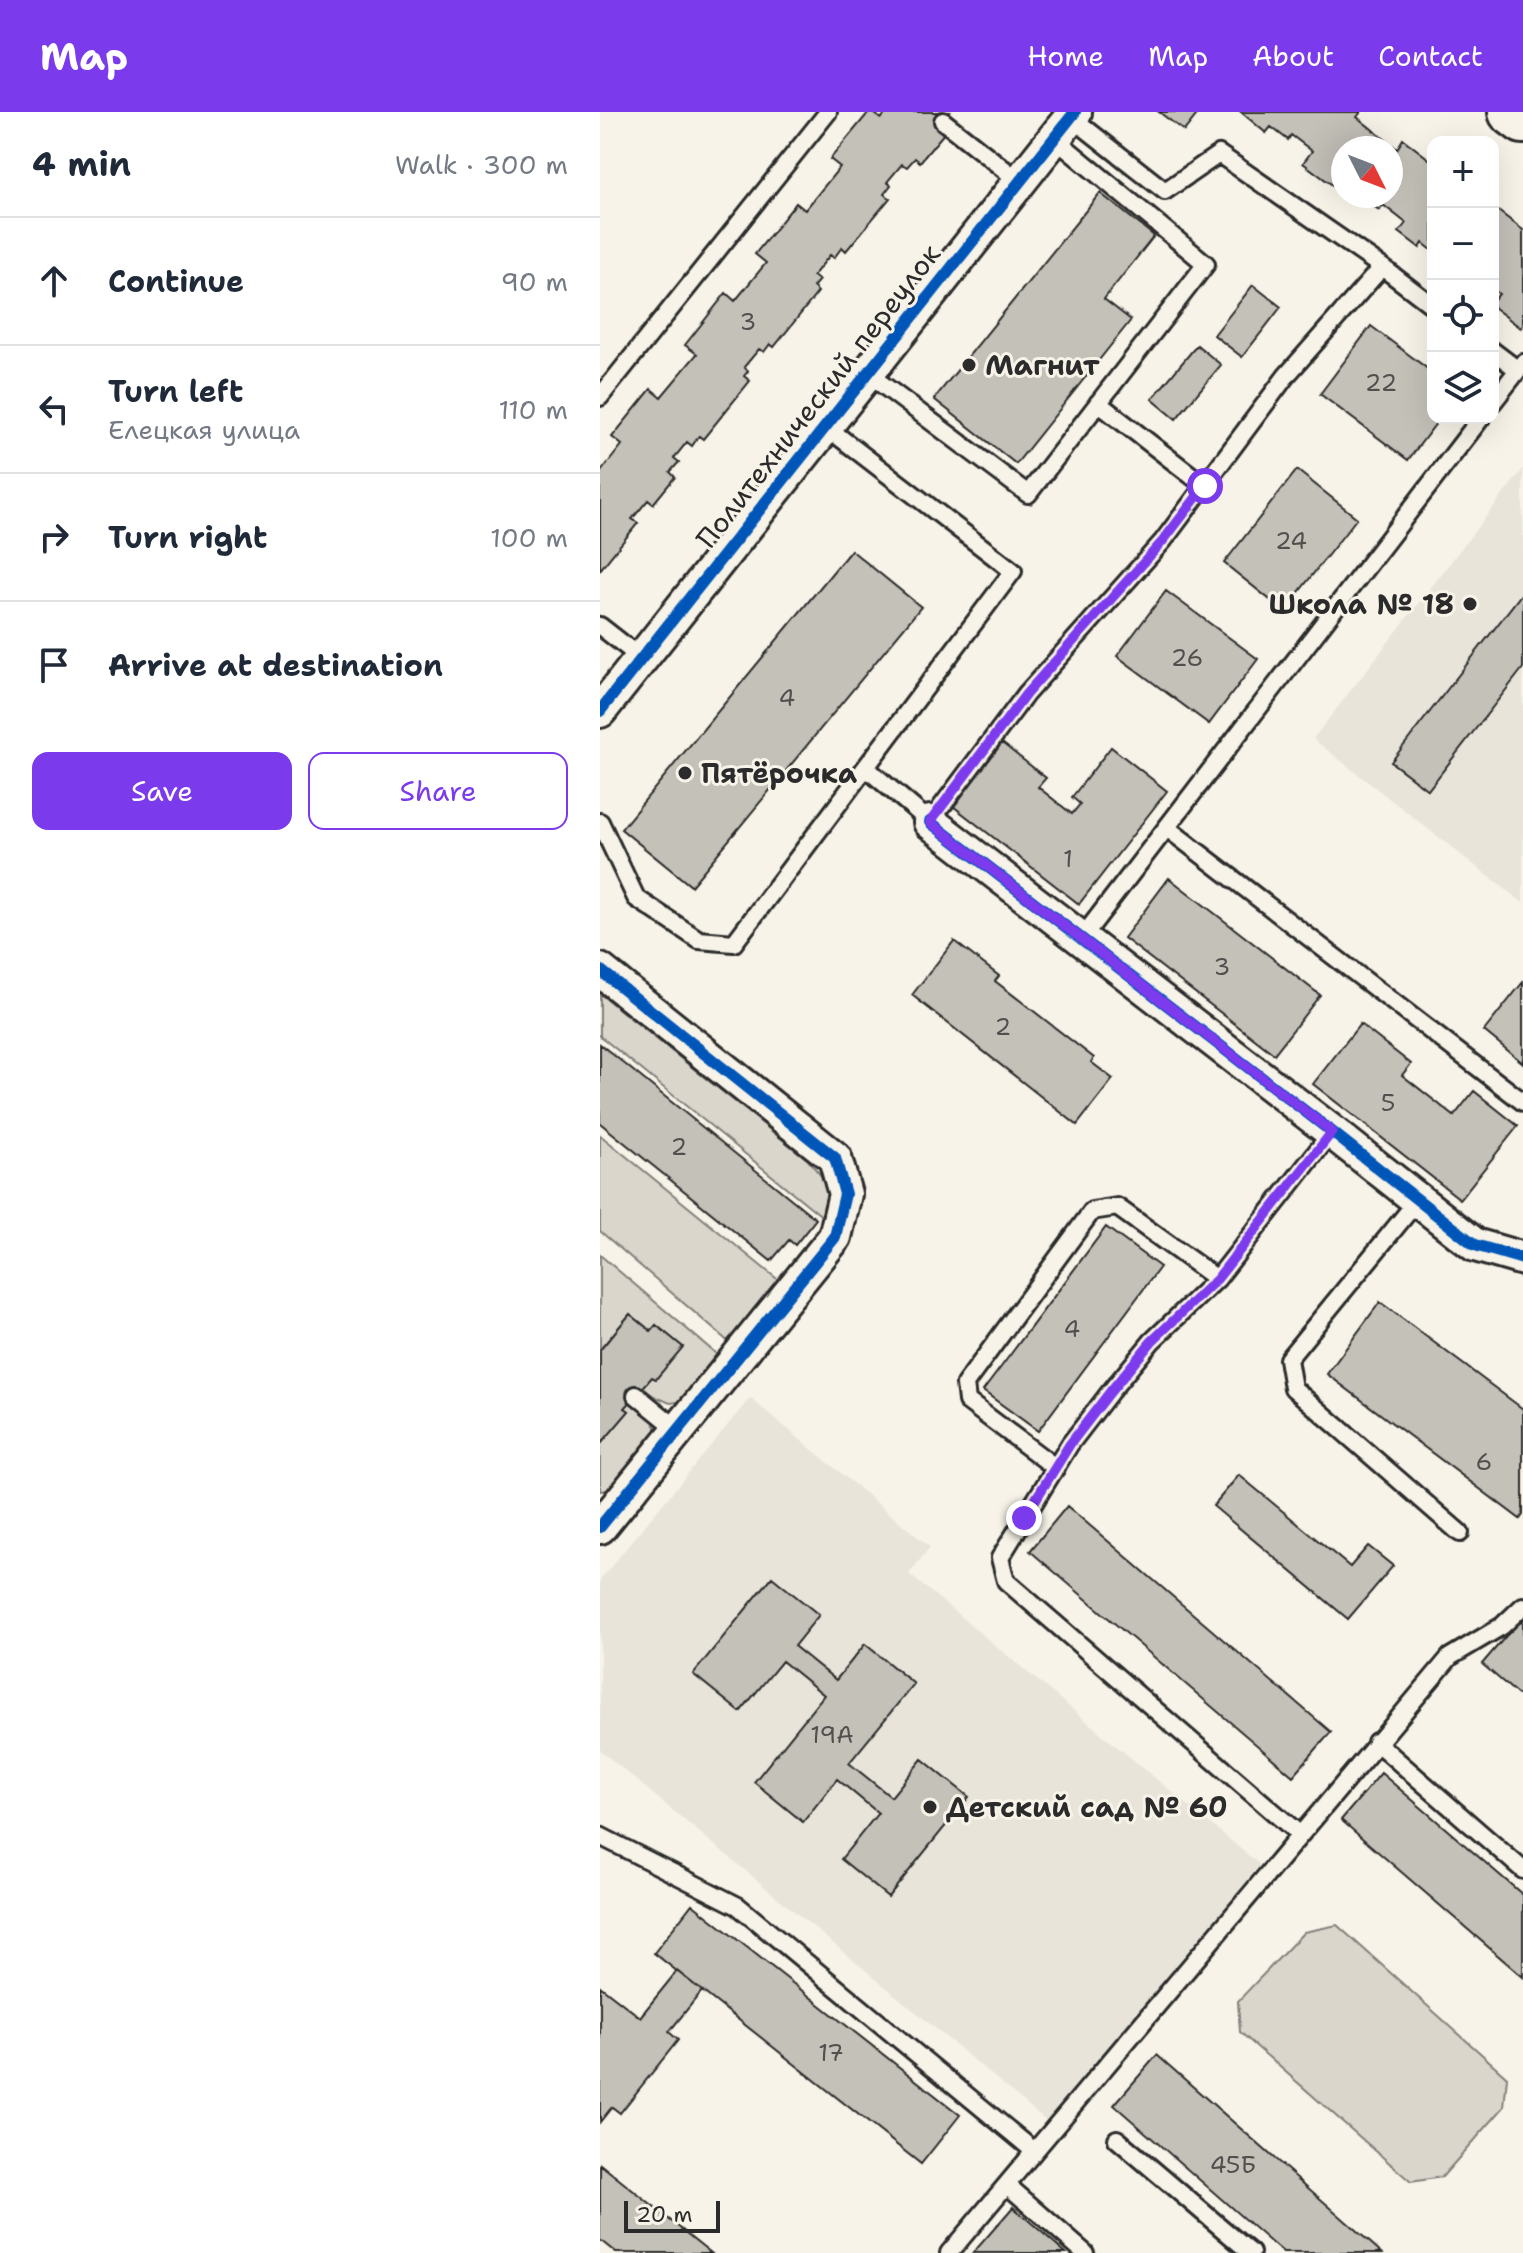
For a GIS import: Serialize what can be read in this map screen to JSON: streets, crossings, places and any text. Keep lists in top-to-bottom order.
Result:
{
  "streets": {
    "street": ["Политехнический переулок"]
  },
  "places": [
    "Магнит",
    "Школа № 18",
    "Пятёрочка",
    "Детский сад № 60"
  ],
  "house_numbers": [
    "3",
    "22",
    "24",
    "26",
    "4",
    "1",
    "3",
    "2",
    "5",
    "2",
    "4",
    "6",
    "19А",
    "17",
    "45Б"
  ],
  "scale_bar": "20 m",
  "north": "bottom right",
  "page": {
    "header": "Map",
    "nav": [
      "Home",
      "Map",
      "About",
      "Contact"
    ],
    "heading": ["4 min", "Walk · 300 m"],
    "map_buttons": ["+", "−"],
    "list": [
      ["Continue", "90 m"],
      ["Turn left", "Елецкая улица", "110 m"],
      ["Turn right", "100 m"],
      "Arrive at destination"
    ],
    "buttons": ["Save", "Share"],
    "scale": "20 m"
  }
}
